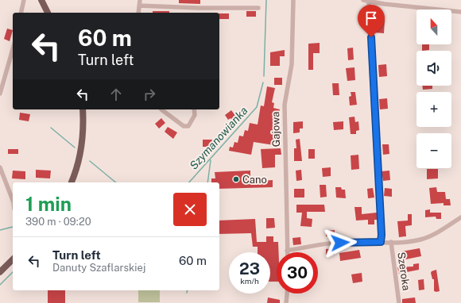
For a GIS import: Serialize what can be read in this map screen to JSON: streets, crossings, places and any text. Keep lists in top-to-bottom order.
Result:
{
  "streets": {
    "street": ["Gajowa", "Szeroka"]
  },
  "crossings": [
    ["Gajowa", "Szeroka"]
  ],
  "water": ["Szymanowianka"],
  "places": ["Cano"],
  "north": "top",
  "page": {
    "map_buttons": ["+", "−"],
    "turn": ["60 m", "Turn left"],
    "heading": ["1 min", "390 m · 09:20"],
    "list": [
      {
        "name": "Turn left",
        "note": "Danuty Szaflarskiej",
        "value": "60 m"
      }
    ],
    "speed": "23 km/h",
    "limit": "30"
  }
}
